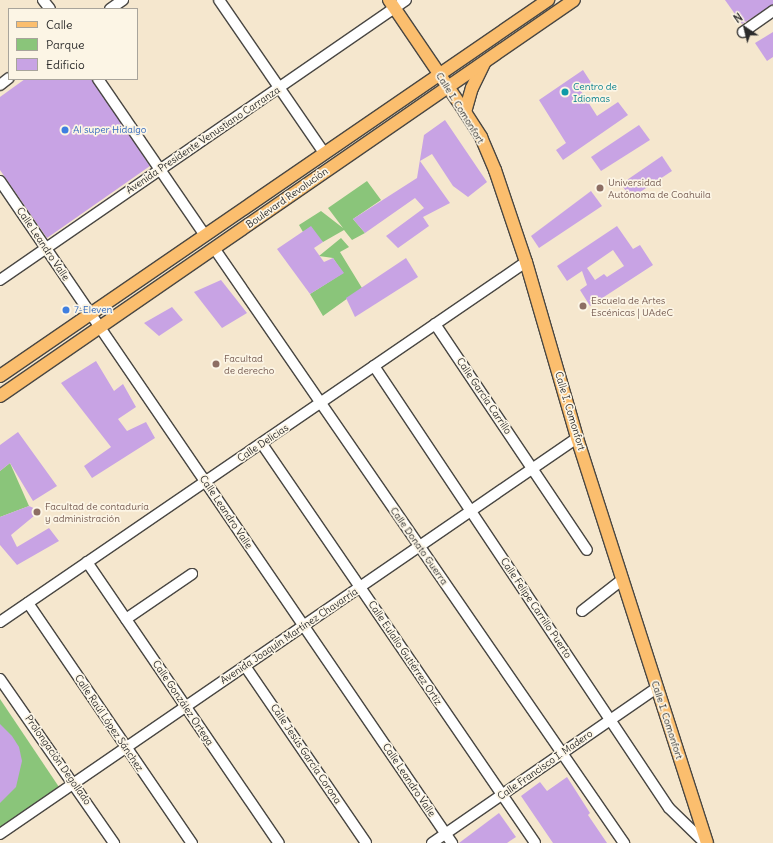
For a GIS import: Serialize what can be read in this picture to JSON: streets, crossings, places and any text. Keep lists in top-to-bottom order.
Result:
{
  "streets": {
    "main road": ["Calle I. Comonfort", "Boulevard Revolución"],
    "street": [
      "Avenida Presidente Venustiano Carranza",
      "Calle Leandro Valle",
      "Calle García Carrillo",
      "Calle Delicias",
      "Calle Donato Guerra",
      "Calle Felipe Carrillo Puerto",
      "Avenida Joaquín Martínez Chavarría",
      "Calle Eulalio Gutiérrez Ortiz",
      "Calle González Ortega",
      "Calle Raúl López Sánchez",
      "Calle Jesús García Corona",
      "Prolongación Degollado",
      "Calle Francisco I. Madero"
    ]
  },
  "crossings": [
    ["Calle I. Comonfort", "Avenida Presidente Venustiano Carranza"],
    ["Calle I. Comonfort", "Boulevard Revolución"],
    ["Calle I. Comonfort", "Calle Delicias"],
    ["Calle I. Comonfort", "Calle Felipe Carrillo Puerto"],
    ["Calle I. Comonfort", "Avenida Joaquín Martínez Chavarría"],
    ["Calle I. Comonfort", "Calle Francisco I. Madero"],
    ["Avenida Presidente Venustiano Carranza", "Calle Leandro Valle"],
    ["Boulevard Revolución", "Calle Leandro Valle"],
    ["Boulevard Revolución", "Calle Donato Guerra"],
    ["Calle Leandro Valle", "Calle Delicias"],
    ["Calle Leandro Valle", "Avenida Joaquín Martínez Chavarría"],
    ["Calle Leandro Valle", "Calle Francisco I. Madero"],
    ["Calle García Carrillo", "Calle Delicias"],
    ["Calle García Carrillo", "Avenida Joaquín Martínez Chavarría"],
    ["Calle Delicias", "Calle Donato Guerra"],
    ["Calle Delicias", "Calle Felipe Carrillo Puerto"],
    ["Calle Delicias", "Calle Eulalio Gutiérrez Ortiz"],
    ["Calle Delicias", "Calle González Ortega"],
    ["Calle Delicias", "Calle Raúl López Sánchez"],
    ["Calle Donato Guerra", "Avenida Joaquín Martínez Chavarría"],
    ["Calle Donato Guerra", "Calle Francisco I. Madero"],
    ["Calle Felipe Carrillo Puerto", "Avenida Joaquín Martínez Chavarría"],
    ["Calle Felipe Carrillo Puerto", "Calle Francisco I. Madero"],
    ["Avenida Joaquín Martínez Chavarría", "Calle Eulalio Gutiérrez Ortiz"],
    ["Avenida Joaquín Martínez Chavarría", "Calle González Ortega"],
    ["Avenida Joaquín Martínez Chavarría", "Calle Raúl López Sánchez"],
    ["Avenida Joaquín Martínez Chavarría", "Calle Jesús García Corona"],
    ["Avenida Joaquín Martínez Chavarría", "Prolongación Degollado"],
    ["Calle Eulalio Gutiérrez Ortiz", "Calle Francisco I. Madero"]
  ],
  "places": [
    "Centro de Idiomas",
    "Al super Hidalgo",
    "Universidad Autónoma de Coahuila",
    "Escuela de Artes Escénicas | UAdeC",
    "7-Eleven",
    "Facultad de derecho",
    "Facultad de contaduría y administración"
  ],
  "legend": ["Calle", "Parque", "Edificio"],
  "north": "top left"
}
